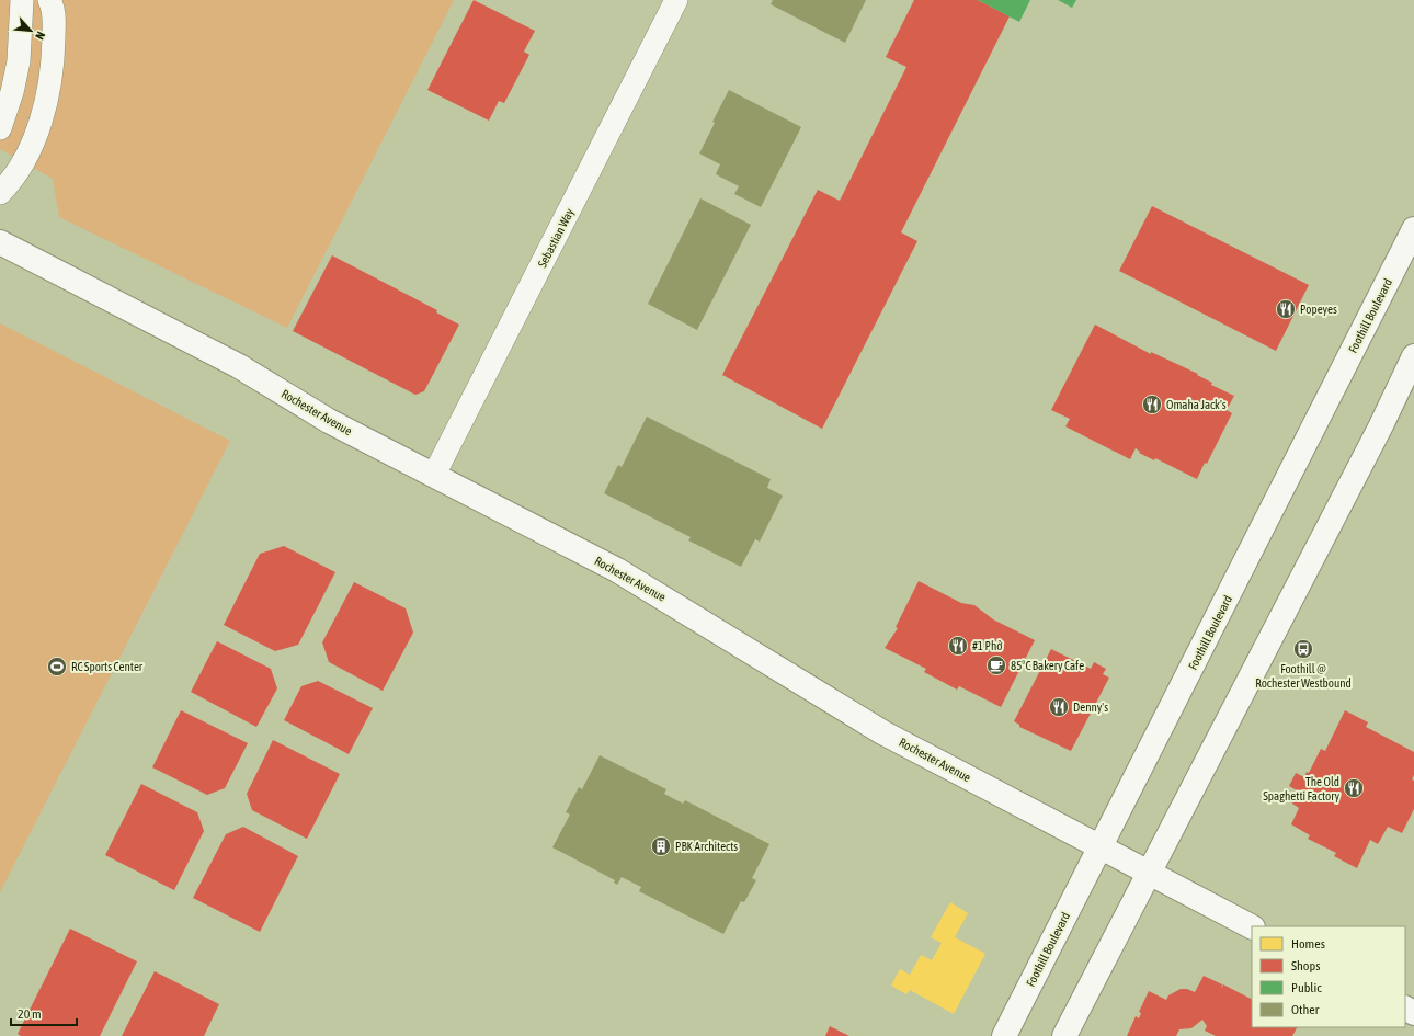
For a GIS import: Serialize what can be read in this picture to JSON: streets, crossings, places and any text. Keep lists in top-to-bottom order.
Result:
{
  "streets": {
    "main road": ["Foothill Boulevard", "Rochester Avenue"],
    "street": ["Sebastian Way"]
  },
  "crossings": [
    ["Sebastian Way", "Rochester Avenue"],
    ["Foothill Boulevard", "Rochester Avenue"]
  ],
  "places": {
    "restaurant": [
      "Popeyes",
      "Omaha Jack's",
      "#1 Phở",
      "Denny's",
      "The Old Spaghetti Factory"
    ],
    "bus stop": ["Foothill @ Rochester Westbound"],
    "cafe": ["85°C Bakery Cafe"],
    "sports": ["RC Sports Center"],
    "building": ["PBK Architects"]
  },
  "legend": [
    "Homes",
    "Shops",
    "Public",
    "Other"
  ],
  "scale_bar": "20 m",
  "north": "bottom right"
}
